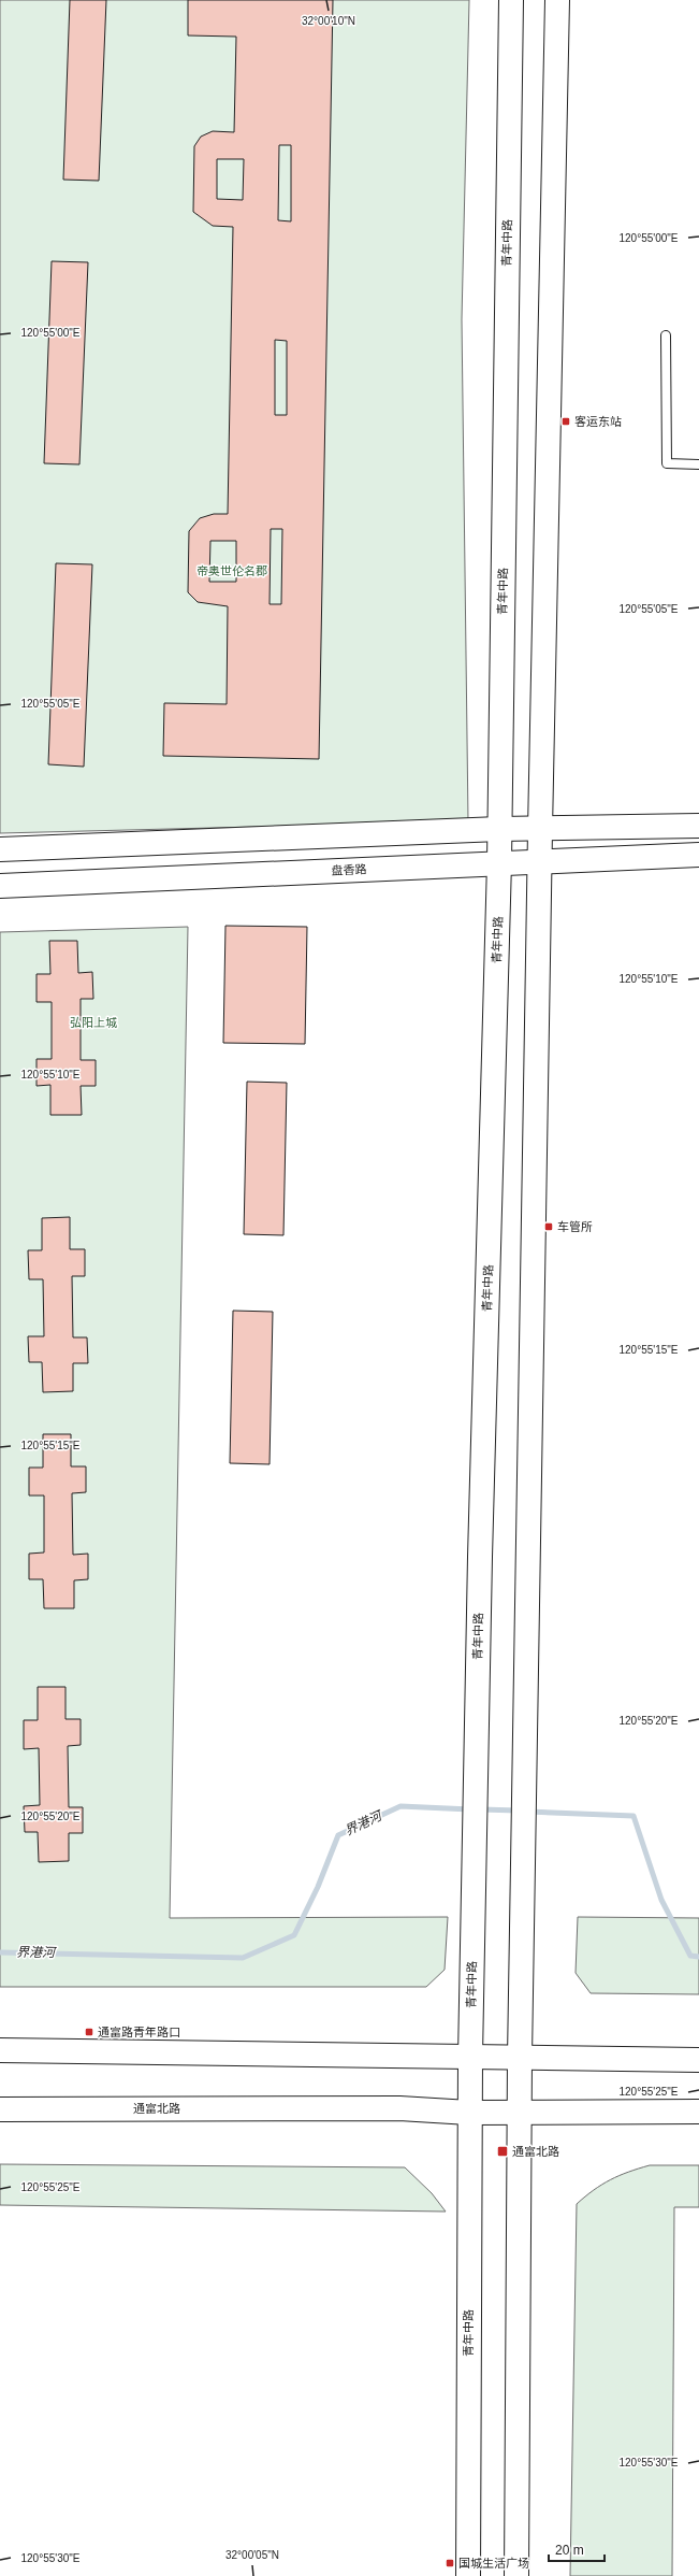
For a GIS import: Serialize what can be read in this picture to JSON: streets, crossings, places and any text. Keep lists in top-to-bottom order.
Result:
{
  "streets": {
    "main road": ["青年中路", "盘香路", "通富北路"]
  },
  "crossings": [
    ["青年中路", "盘香路"],
    ["青年中路", "通富北路"]
  ],
  "water": ["界港河"],
  "parks": ["帝奥世伦名郡", "弘阳上城"],
  "places": {
    "transit": [
      "客运东站",
      "车管所",
      "通富路青年路口",
      "通富北路",
      "国城生活广场"
    ]
  },
  "scale_bar": "20 m",
  "coordinates": [
    "32°00'10\"N",
    "120°55'00\"E",
    "120°55'05\"E",
    "120°55'10\"E",
    "120°55'15\"E",
    "120°55'20\"E",
    "120°55'25\"E",
    "120°55'30\"E",
    "32°00'05\"N"
  ]
}
